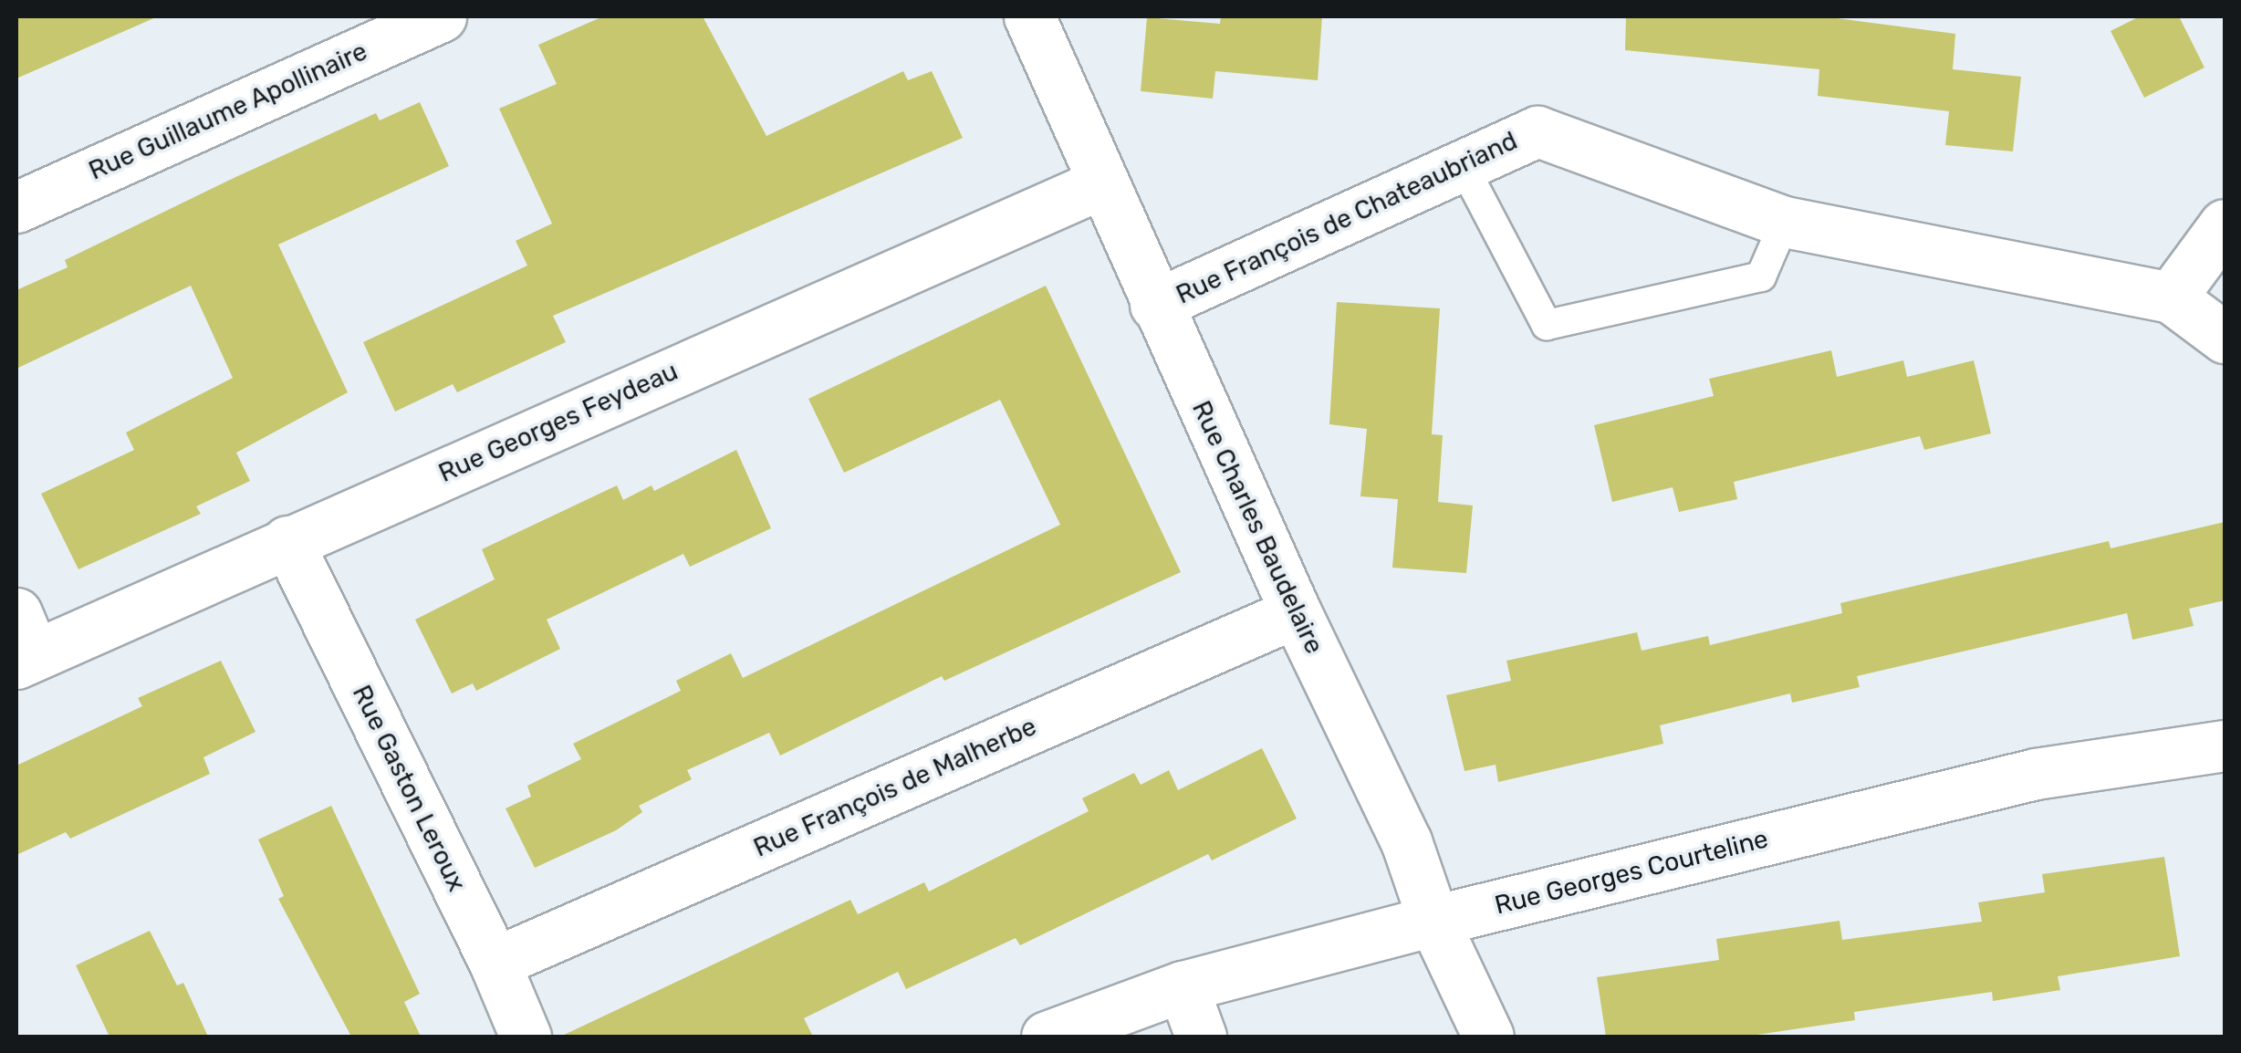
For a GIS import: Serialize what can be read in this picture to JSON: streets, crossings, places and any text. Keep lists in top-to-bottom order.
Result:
{
  "streets": {
    "street": [
      "Rue Guillaume Apollinaire",
      "Rue François de Chateaubriand",
      "Rue Georges Feydeau",
      "Rue Charles Baudelaire",
      "Rue François de Malherbe",
      "Rue Gaston Leroux",
      "Rue Georges Courteline"
    ]
  },
  "crossings": [
    ["Rue François de Chateaubriand", "Rue Charles Baudelaire"],
    ["Rue Georges Feydeau", "Rue Charles Baudelaire"],
    ["Rue Georges Feydeau", "Rue Gaston Leroux"],
    ["Rue Charles Baudelaire", "Rue François de Malherbe"],
    ["Rue Charles Baudelaire", "Rue Georges Courteline"],
    ["Rue François de Malherbe", "Rue Gaston Leroux"]
  ]
}
